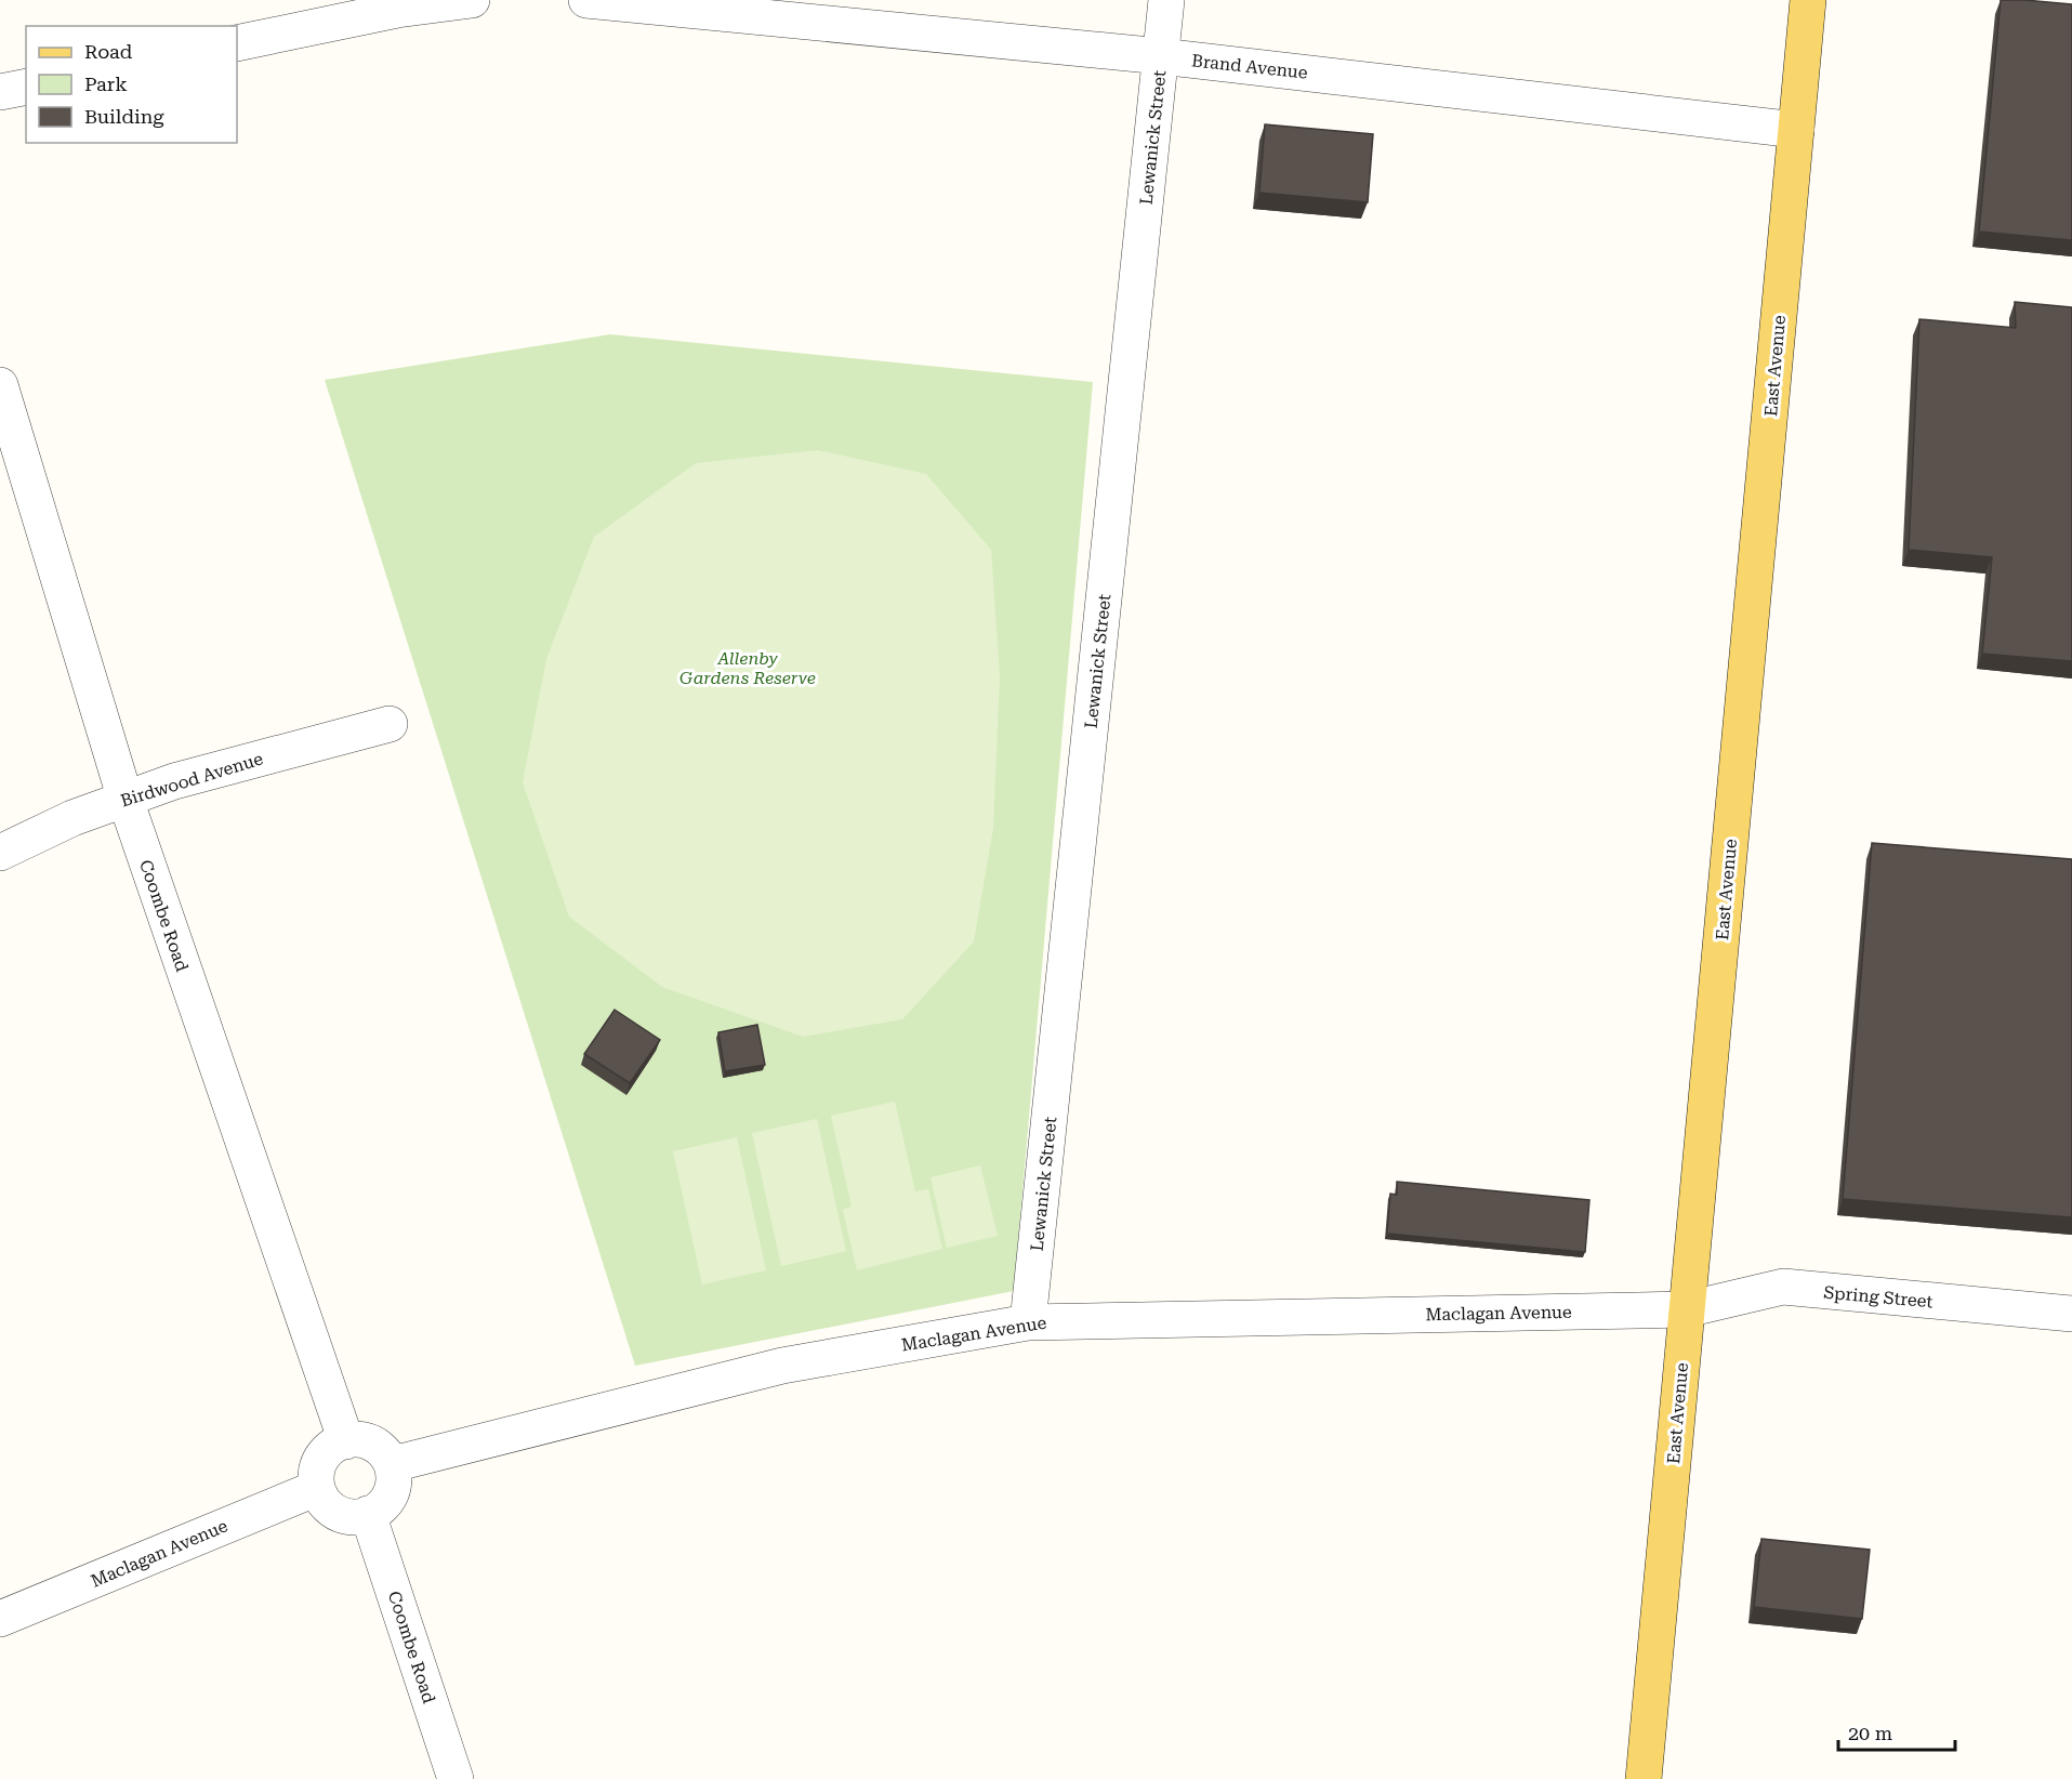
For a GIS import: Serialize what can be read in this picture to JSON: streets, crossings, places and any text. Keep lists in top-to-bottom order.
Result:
{
  "streets": {
    "main road": ["East Avenue"],
    "street": [
      "Brand Avenue",
      "Lewanick Street",
      "Birdwood Avenue",
      "Coombe Road",
      "Spring Street",
      "Maclagan Avenue"
    ]
  },
  "crossings": [
    ["Brand Avenue", "Lewanick Street"],
    ["Brand Avenue", "East Avenue"],
    ["Lewanick Street", "Maclagan Avenue"],
    ["East Avenue", "Spring Street"],
    ["East Avenue", "Maclagan Avenue"],
    ["Birdwood Avenue", "Coombe Road"],
    ["Coombe Road", "Maclagan Avenue"],
    ["Spring Street", "Maclagan Avenue"]
  ],
  "parks": ["Allenby Gardens Reserve"],
  "legend": ["Road", "Park", "Building"],
  "scale_bar": "20 m"
}
